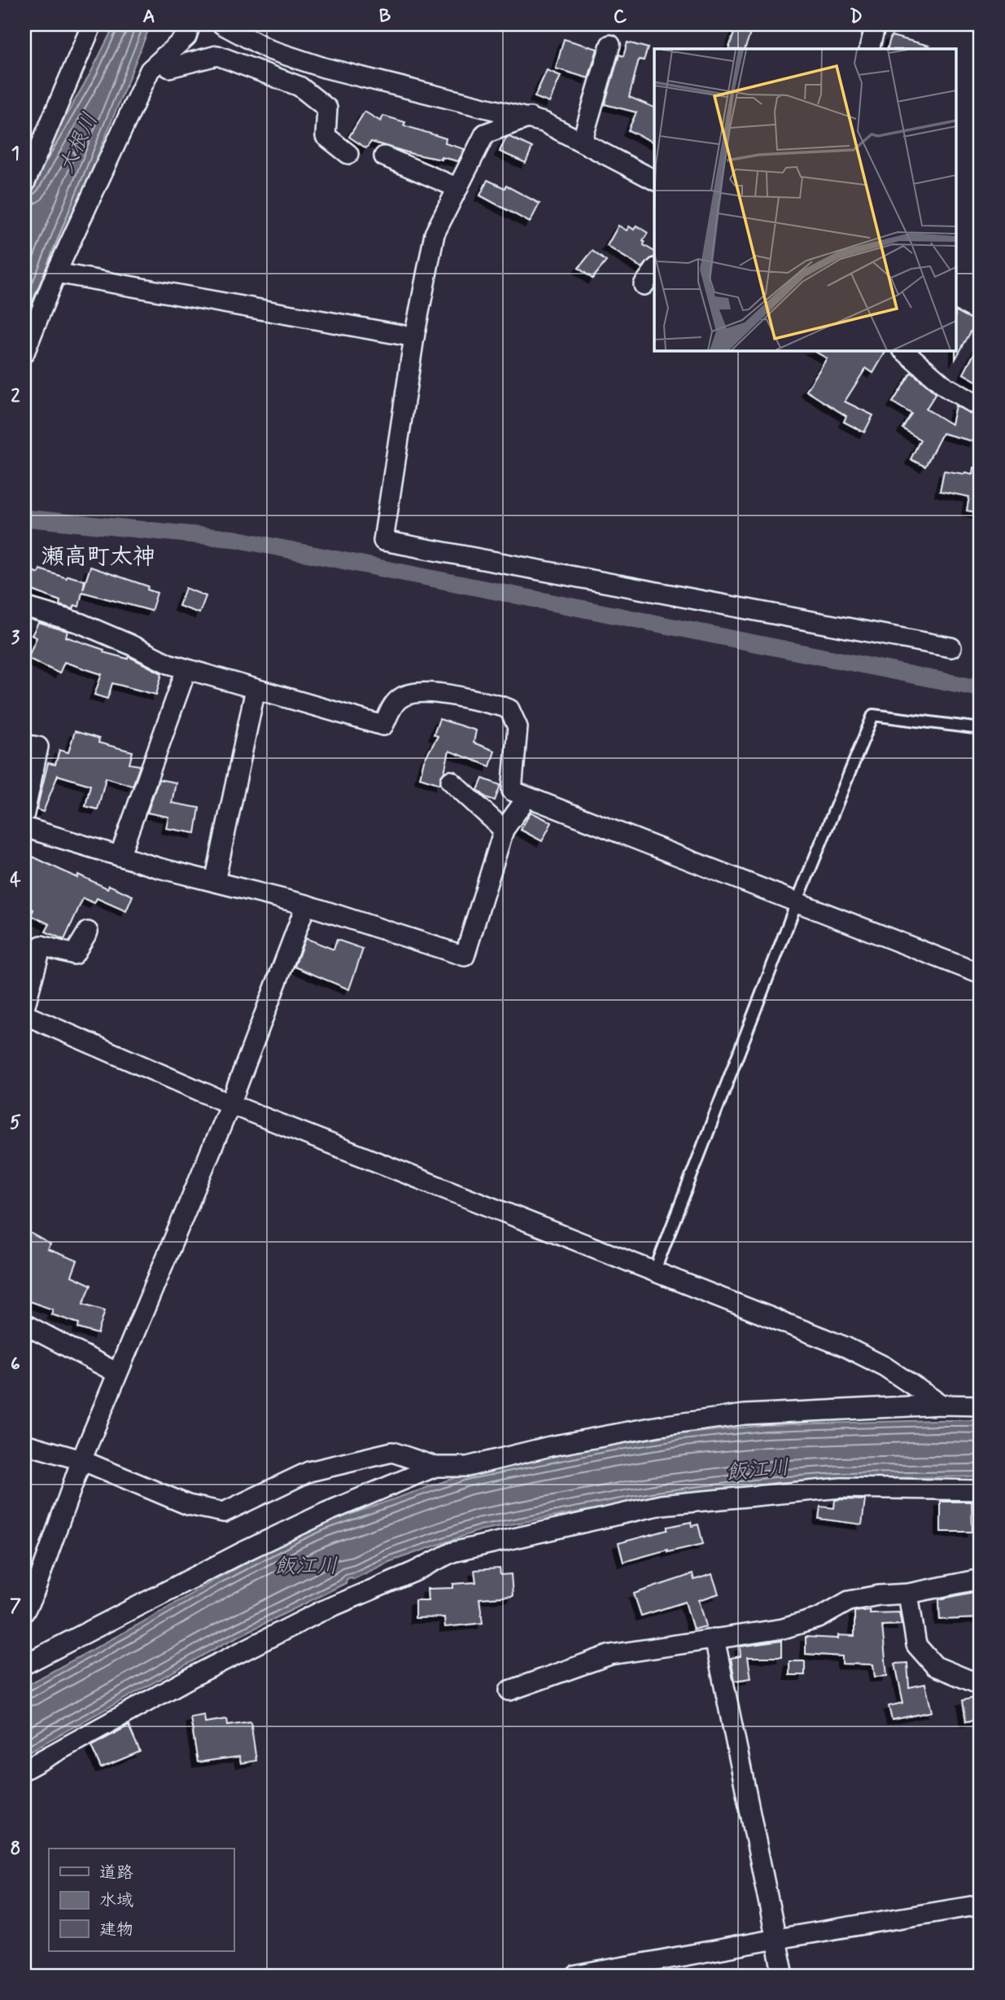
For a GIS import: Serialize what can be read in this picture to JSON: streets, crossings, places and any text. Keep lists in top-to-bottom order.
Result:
{
  "districts": ["瀬高町太神"],
  "water": ["大根川", "飯江川"],
  "legend": ["道路", "水域", "建物"],
  "grid": {
    "columns": [
      "A",
      "B",
      "C",
      "D"
    ],
    "rows": [
      "1",
      "2",
      "3",
      "4",
      "5",
      "6",
      "7",
      "8"
    ]
  }
}
